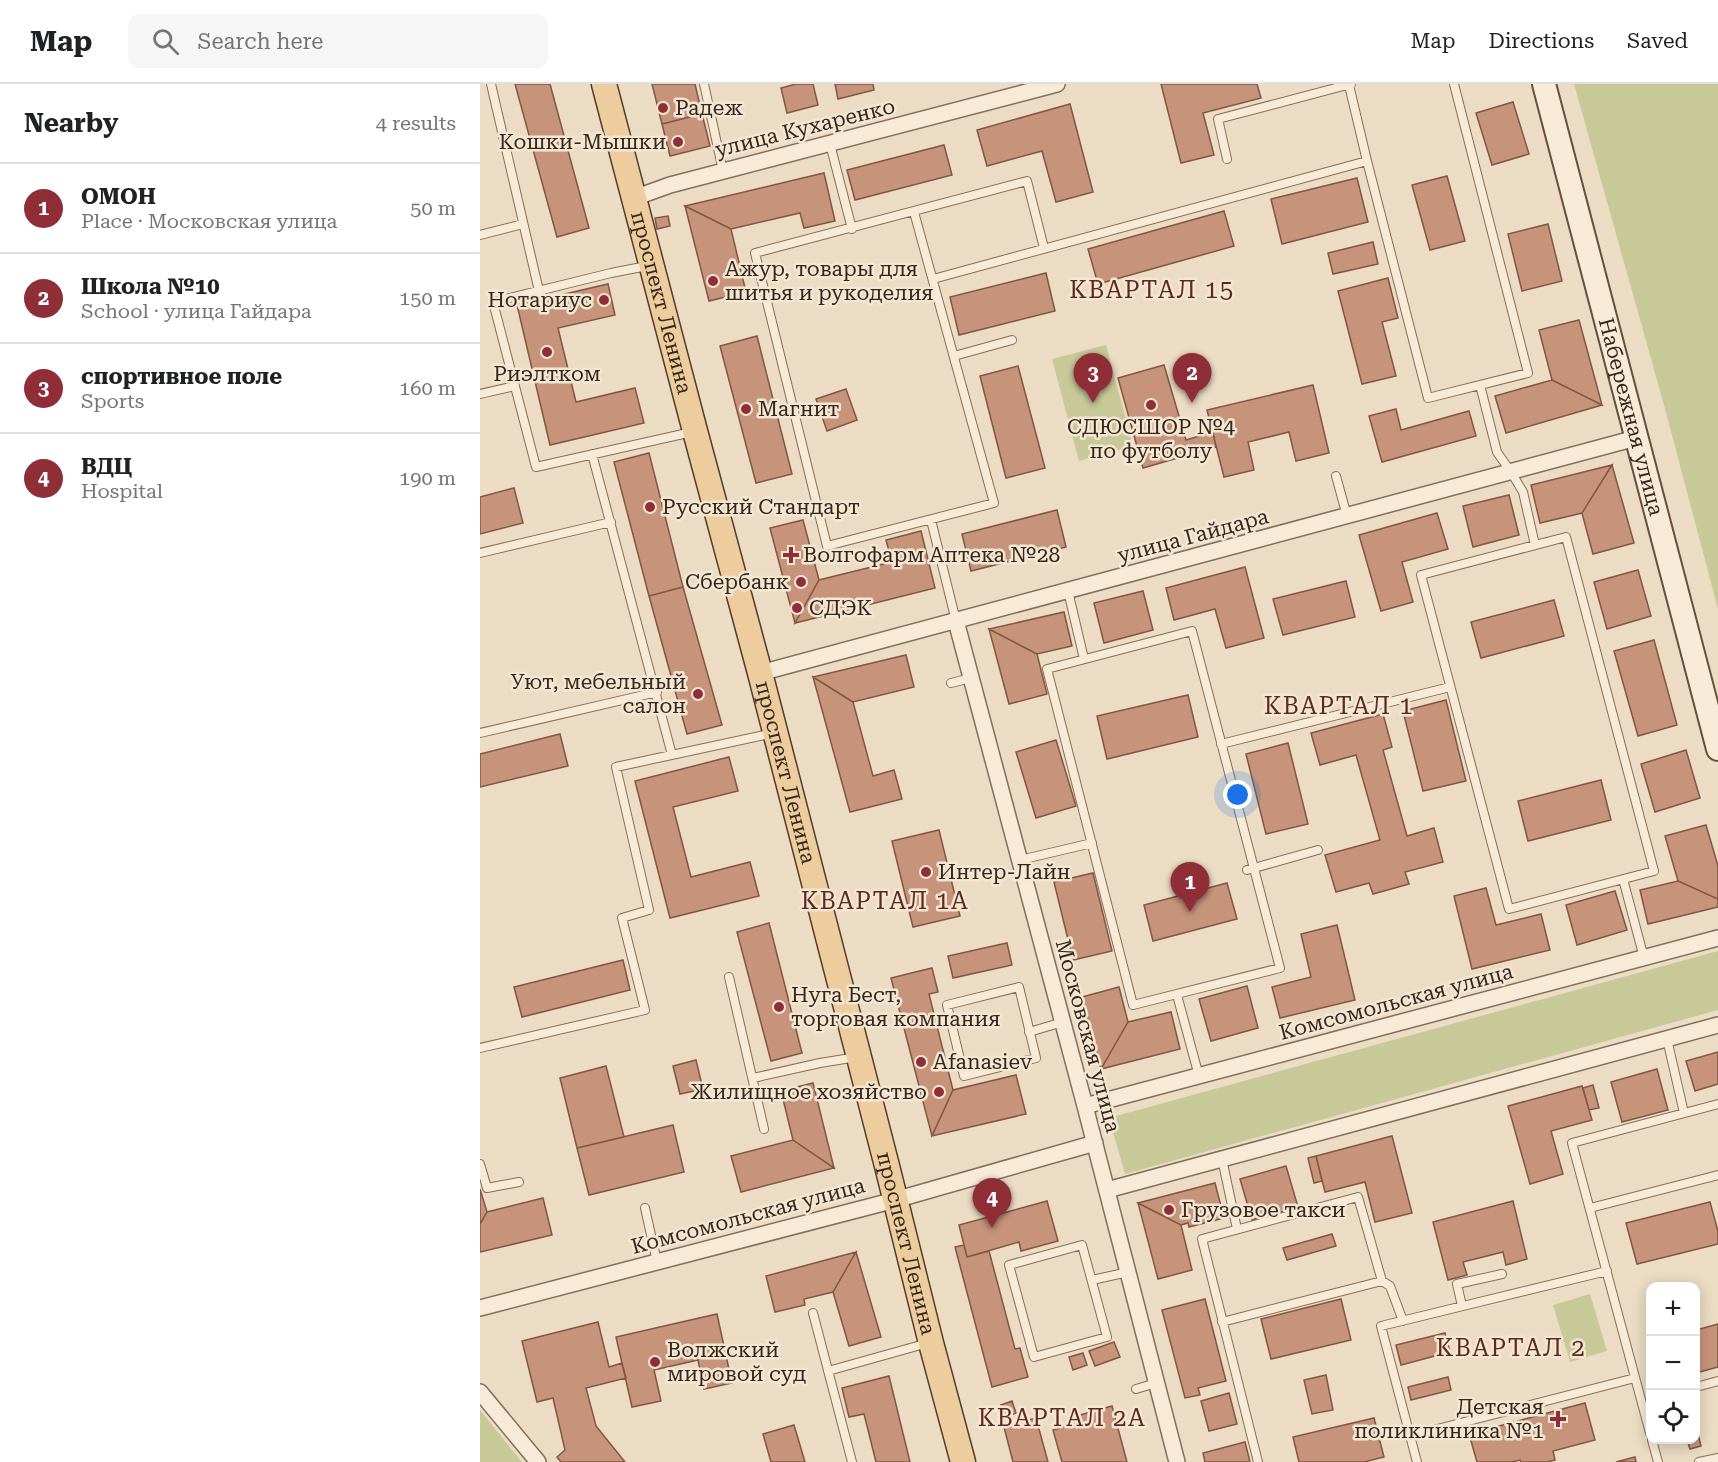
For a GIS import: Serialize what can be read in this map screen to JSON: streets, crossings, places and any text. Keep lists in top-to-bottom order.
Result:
{
  "streets": {
    "main road": ["проспект Ленина"],
    "street": [
      "улица Кухаренко",
      "Набережная улица",
      "улица Гайдара",
      "Комсомольская улица",
      "Московская улица"
    ]
  },
  "crossings": [
    ["улица Кухаренко", "проспект Ленина"],
    ["проспект Ленина", "улица Гайдара"],
    ["проспект Ленина", "Комсомольская улица"],
    ["Набережная улица", "улица Гайдара"],
    ["улица Гайдара", "Московская улица"],
    ["Комсомольская улица", "Московская улица"]
  ],
  "districts": [
    "КВАРТАЛ 15",
    "КВАРТАЛ 1",
    "КВАРТАЛ 1А",
    "КВАРТАЛ 2",
    "КВАРТАЛ 2А"
  ],
  "places": {
    "other": [
      "Радеж",
      "Кошки-Мышки",
      "Ажур, товары для шитья и рукоделия",
      "Нотариус",
      "Риэлтком",
      "СДЮСШОР №4 по футболу",
      "Магнит",
      "Русский Стандарт",
      "Сбербанк",
      "СДЭК",
      "Уют, мебельный салон",
      "Интер-Лайн",
      "Нуга Бест, торговая компания",
      "Afanasiev",
      "Жилищное хозяйство",
      "Грузовое такси",
      "Волжский мировой суд"
    ],
    "health": ["Волгофарм Аптека №28", "Детская поликлиника №1"]
  },
  "page": {
    "header": "Map",
    "search": "Search here",
    "nav": ["Map", "Directions", "Saved"],
    "heading": ["Nearby", "4 results"],
    "list": [
      {
        "mark": "1",
        "name": "ОМОН",
        "note": "Place · Московская улица",
        "value": "50 m"
      },
      {
        "mark": "2",
        "name": "Школа №10",
        "note": "School · улица Гайдара",
        "value": "150 m"
      },
      {
        "mark": "3",
        "name": "спортивное поле",
        "note": "Sports",
        "value": "160 m"
      },
      {
        "mark": "4",
        "name": "ВДЦ",
        "note": "Hospital",
        "value": "190 m"
      }
    ],
    "pins": [
      "2",
      "3",
      "1",
      "4"
    ],
    "map_buttons": ["+", "−"]
  }
}
